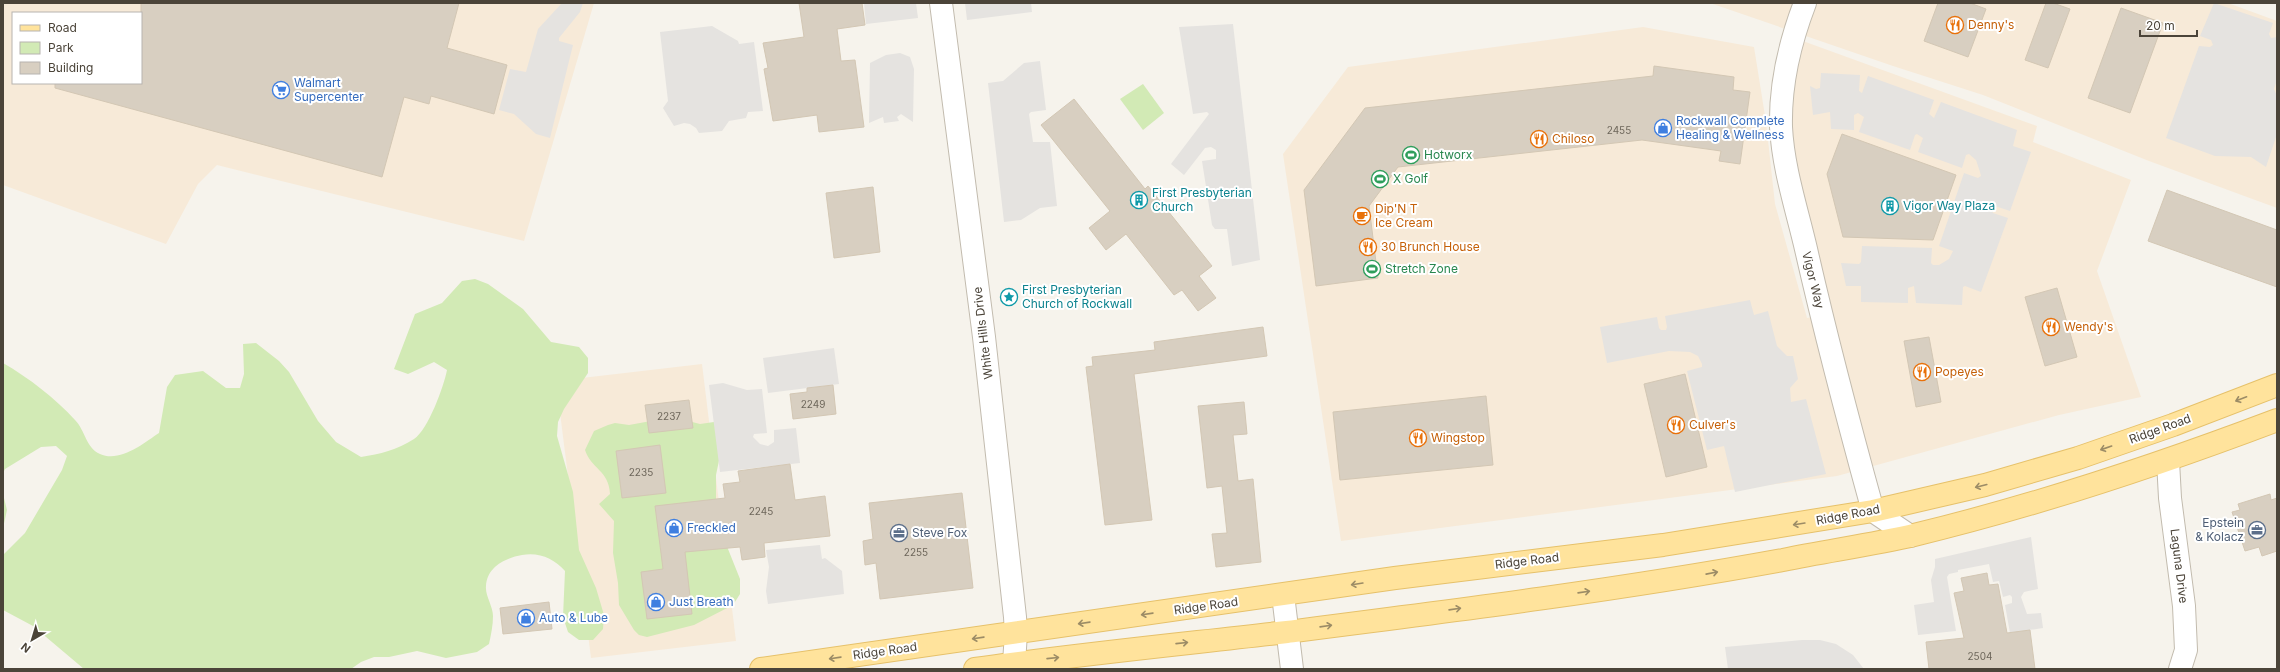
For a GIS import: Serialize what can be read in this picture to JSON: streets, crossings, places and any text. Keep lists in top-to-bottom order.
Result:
{
  "streets": {
    "main road": ["Ridge Road"],
    "street": ["Vigor Way", "White Hills Drive", "Laguna Drive"]
  },
  "crossings": [
    ["Vigor Way", "Ridge Road"],
    ["White Hills Drive", "Ridge Road"]
  ],
  "places": {
    "restaurant": [
      "Denny's",
      "Chiloso",
      "30 Brunch House",
      "Wendy's",
      "Popeyes",
      "Culver's",
      "Wingstop"
    ],
    "supermarket": ["Walmart Supercenter"],
    "shop": [
      "Rockwall Complete Healing & Wellness",
      "Freckled",
      "Just Breath",
      "Auto & Lube"
    ],
    "sports": ["Hotworx", "X Golf", "Stretch Zone"],
    "building": ["First Presbyterian Church", "Vigor Way Plaza"],
    "cafe": ["Dip'N T Ice Cream"],
    "place": ["First Presbyterian Church of Rockwall"],
    "office": ["Epstein & Kolacz", "Steve Fox"]
  },
  "house_numbers": [
    "2455",
    "2249",
    "2237",
    "2235",
    "2245",
    "2255",
    "2504"
  ],
  "legend": ["Road", "Park", "Building"],
  "scale_bar": "20 m",
  "north": "bottom left"
}
